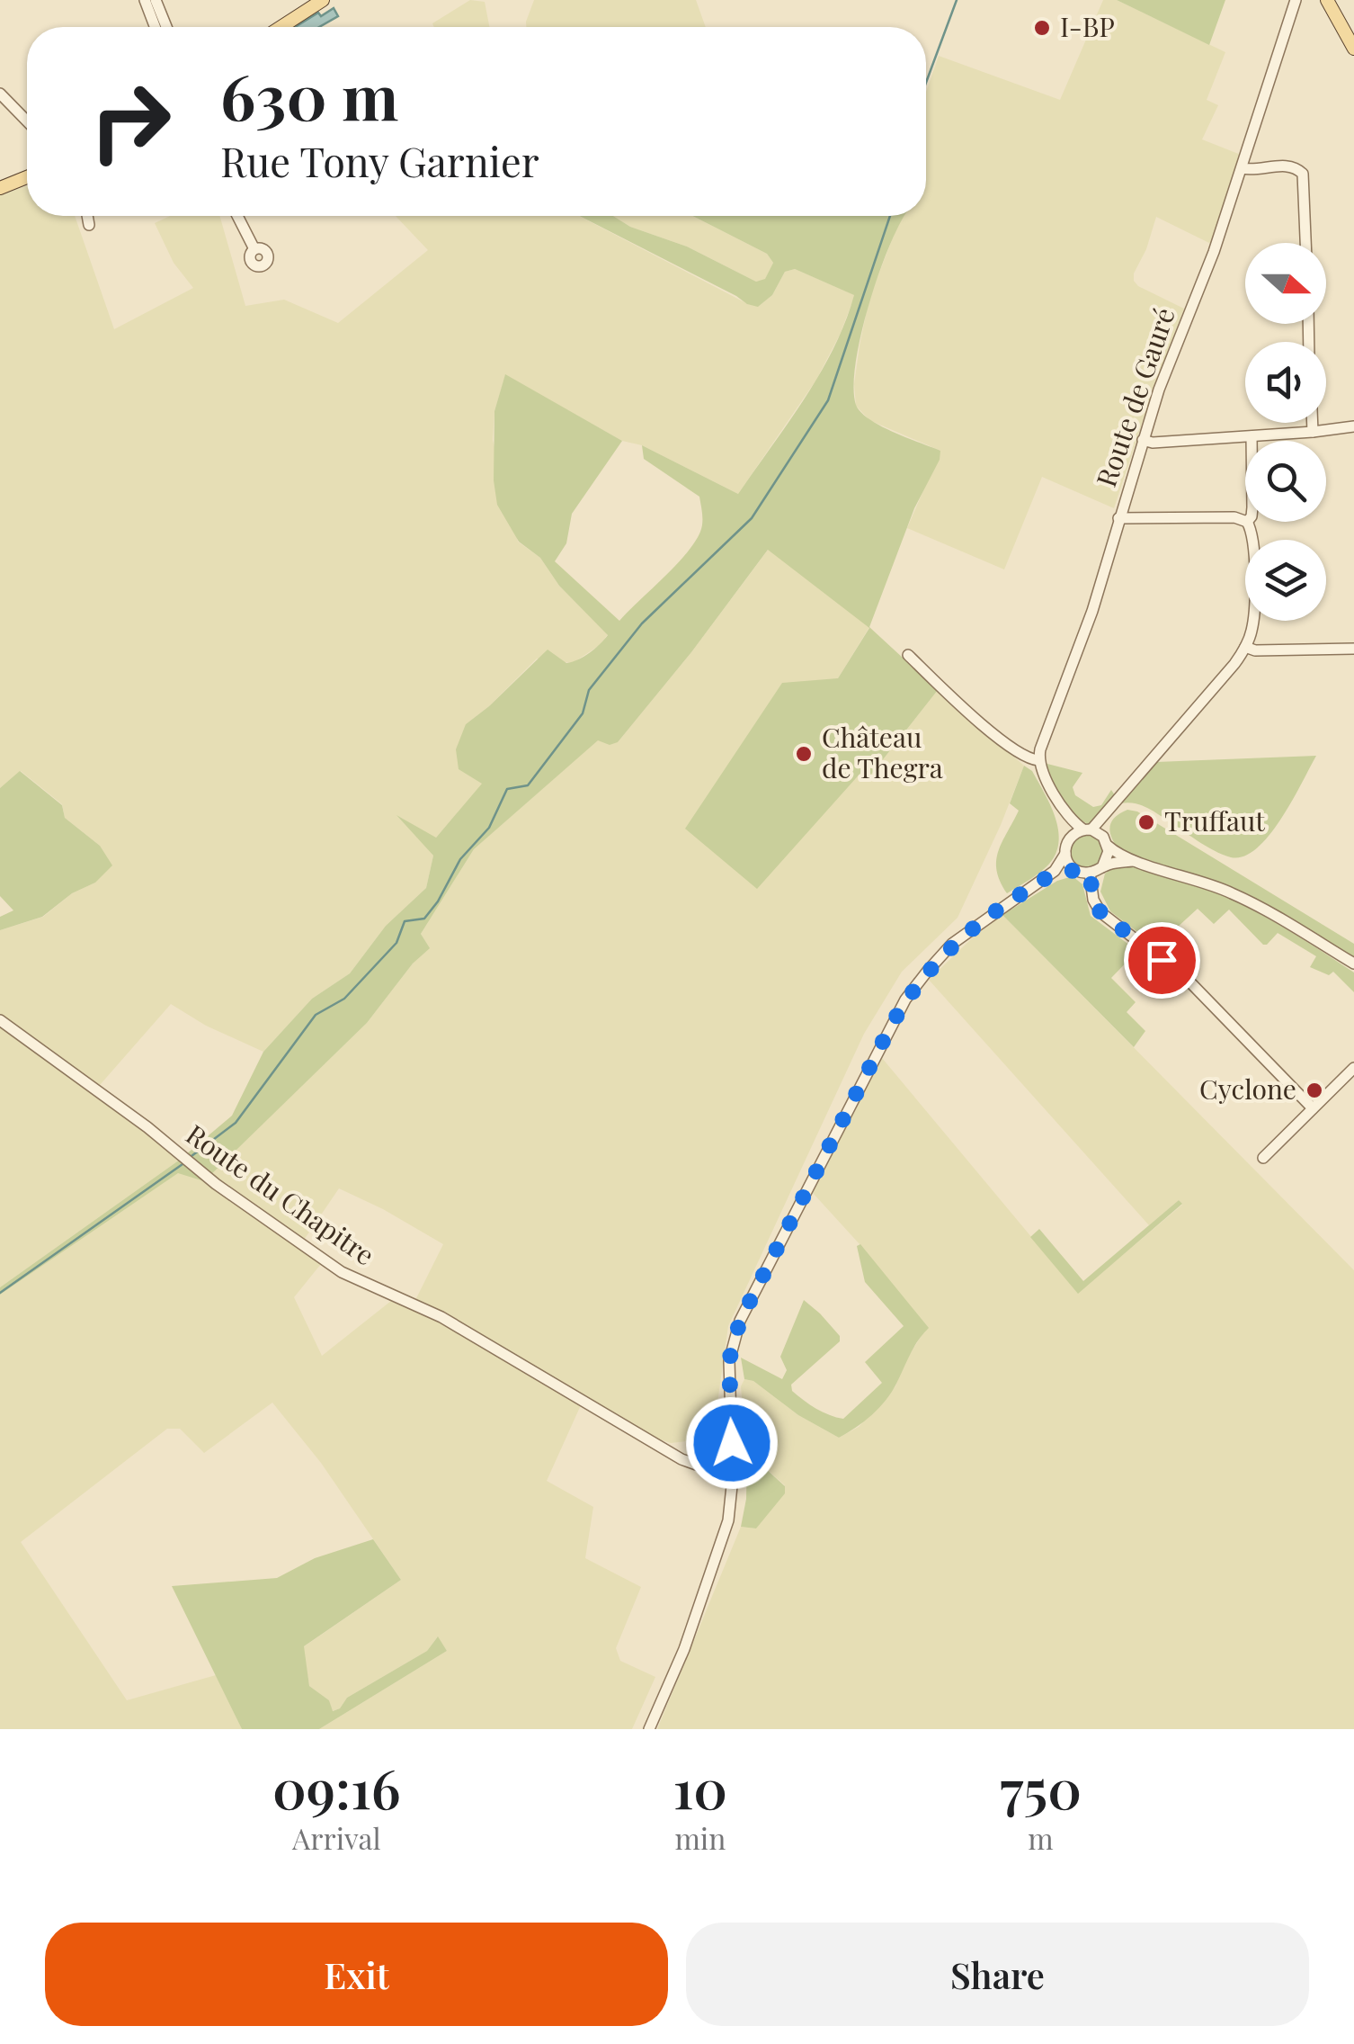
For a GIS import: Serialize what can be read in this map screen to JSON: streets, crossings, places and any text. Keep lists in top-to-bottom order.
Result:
{
  "streets": {
    "street": ["Route de Gauré", "Route du Chapitre"]
  },
  "places": [
    "I-BP",
    "Château de Thegra",
    "Truffaut",
    "Cyclone"
  ],
  "north": "right",
  "page": {
    "turn": ["630 m", "Rue Tony Garnier"],
    "eta": [
      "09:16",
      "Arrival",
      "10",
      "min",
      "750",
      "m"
    ],
    "buttons": ["Exit", "Share"]
  }
}
